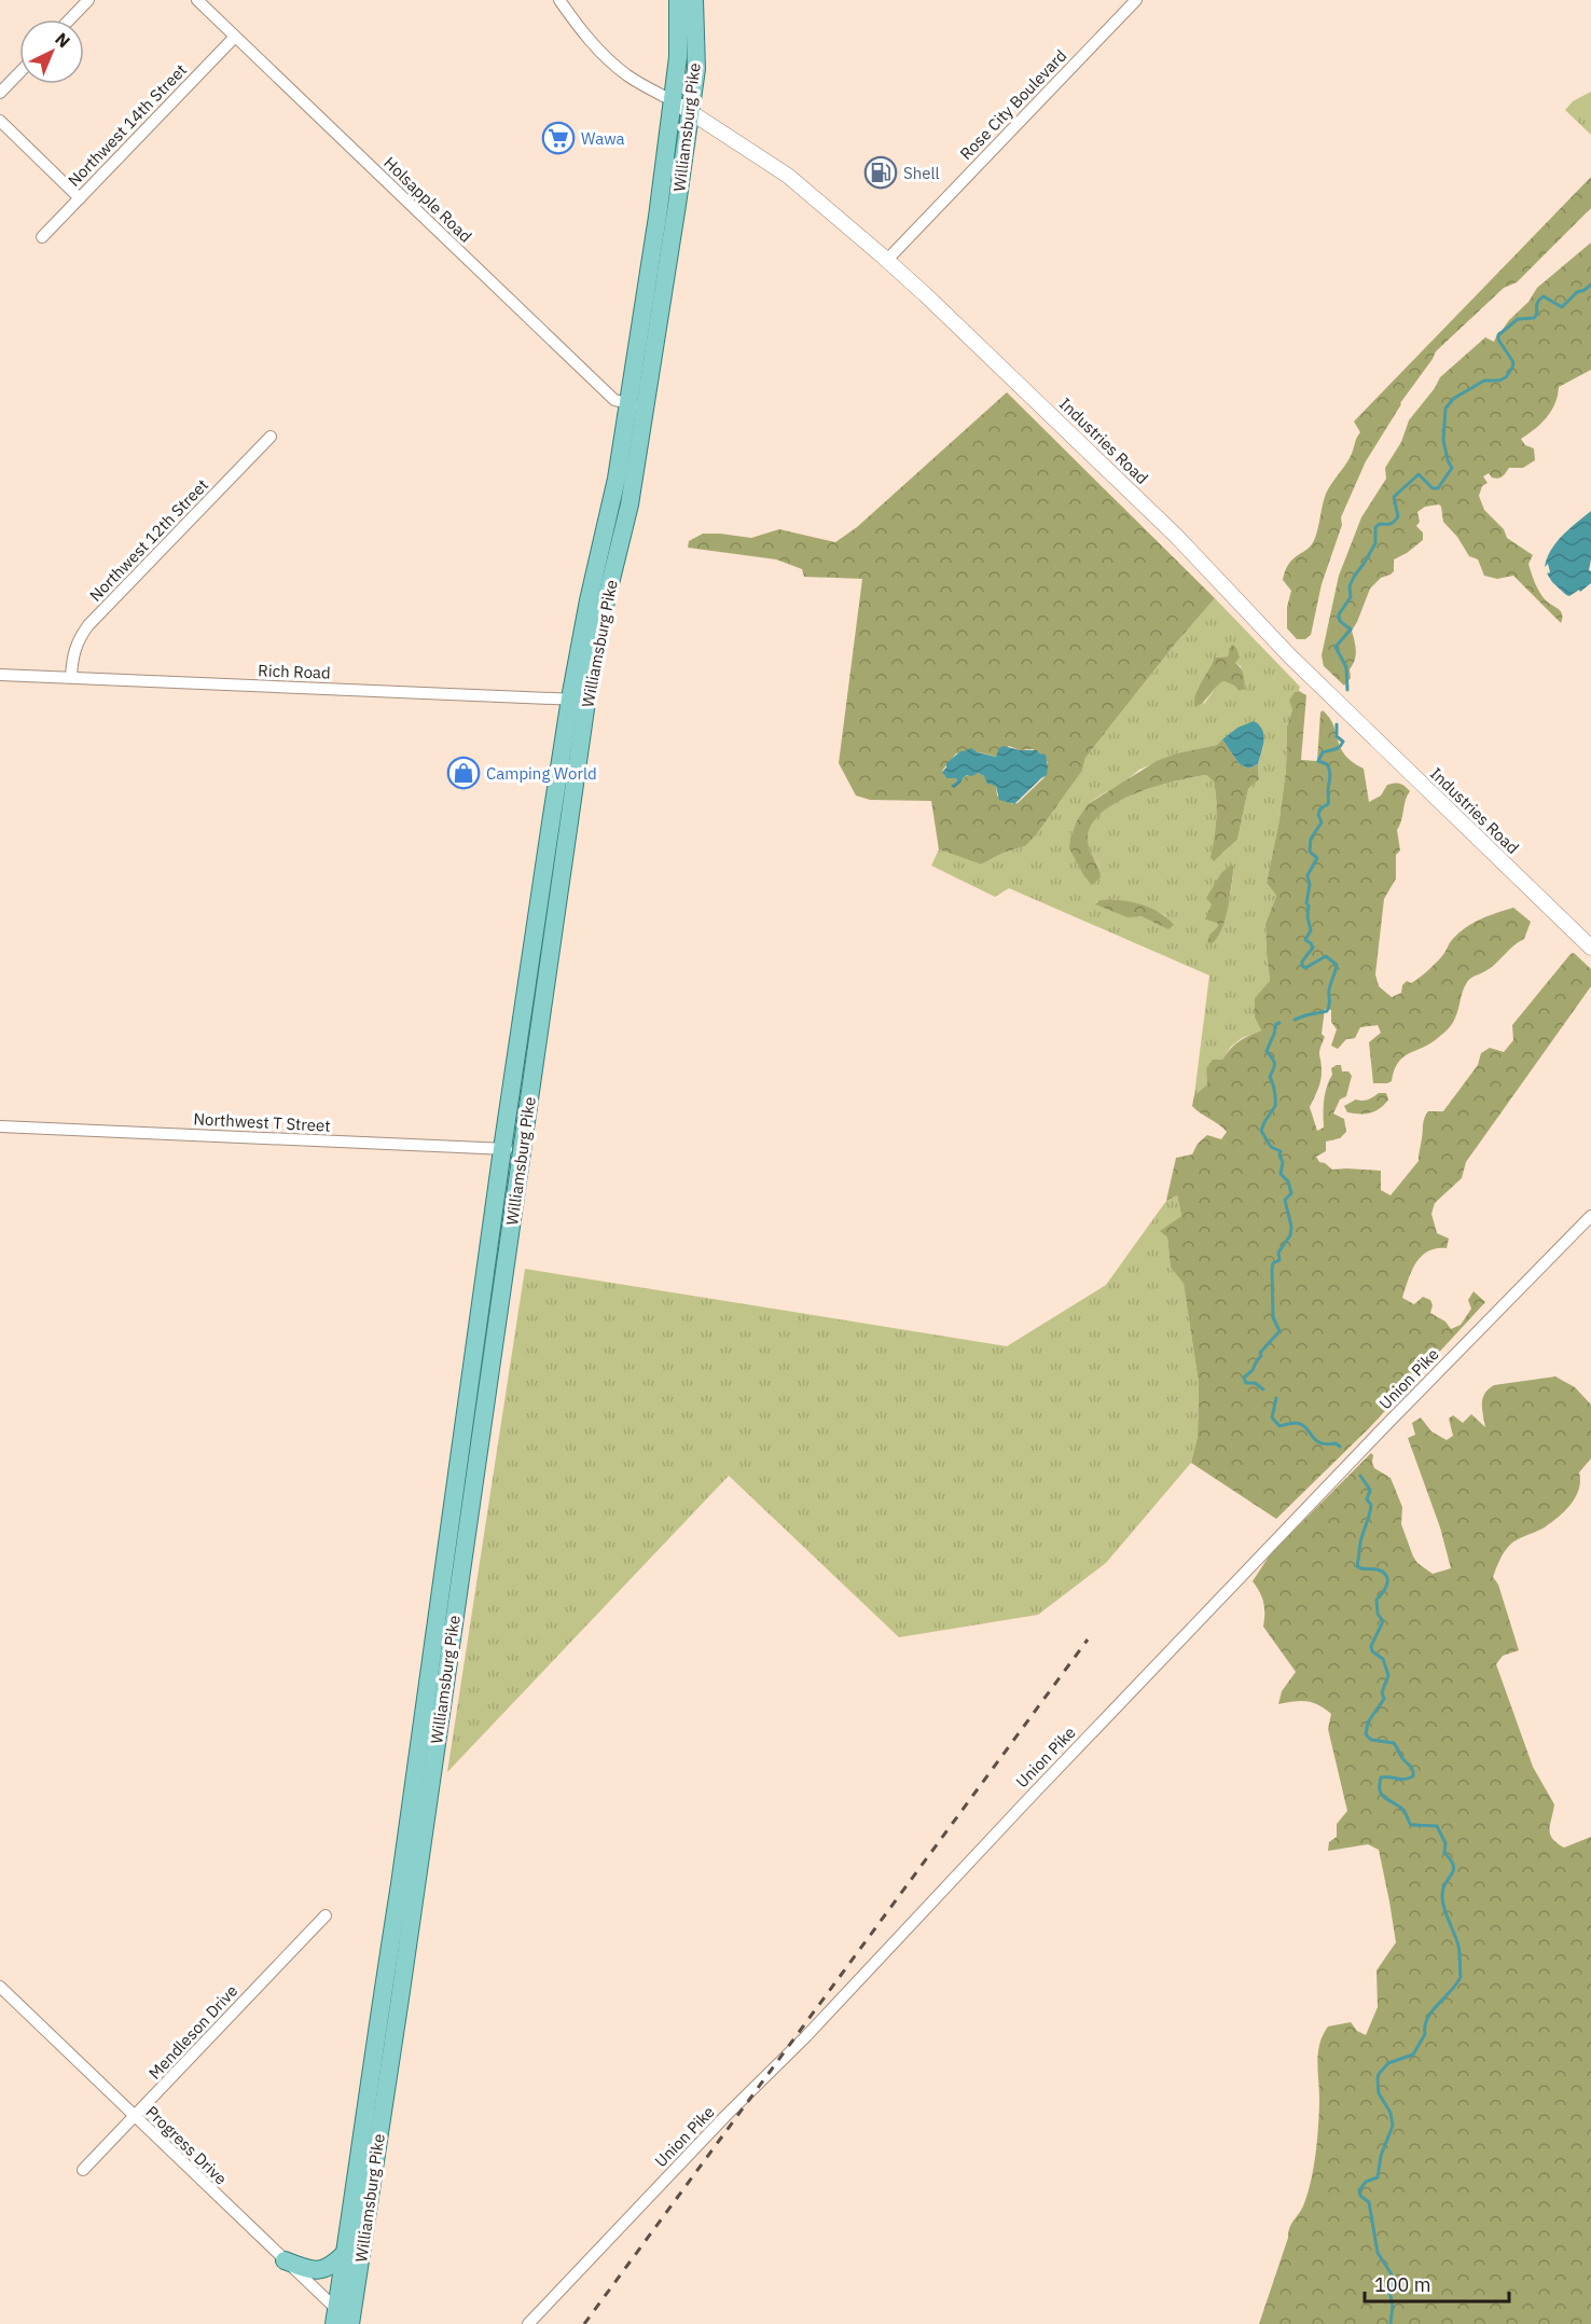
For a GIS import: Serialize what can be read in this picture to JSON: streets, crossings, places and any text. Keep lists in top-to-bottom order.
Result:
{
  "streets": {
    "main road": ["Williamsburg Pike"],
    "street": [
      "Rose City Boulevard",
      "Northwest 14th Street",
      "Holsapple Road",
      "Industries Road",
      "Northwest 12th Street",
      "Rich Road",
      "Northwest T Street",
      "Union Pike",
      "Mendleson Drive",
      "Progress Drive"
    ]
  },
  "crossings": [
    ["Rose City Boulevard", "Industries Road"],
    ["Northwest 14th Street", "Holsapple Road"],
    ["Williamsburg Pike", "Holsapple Road"],
    ["Williamsburg Pike", "Industries Road"],
    ["Williamsburg Pike", "Rich Road"],
    ["Williamsburg Pike", "Northwest T Street"],
    ["Williamsburg Pike", "Progress Drive"],
    ["Northwest 12th Street", "Rich Road"],
    ["Mendleson Drive", "Progress Drive"]
  ],
  "places": {
    "supermarket": ["Wawa"],
    "fuel station": ["Shell"],
    "shop": ["Camping World"]
  },
  "scale_bar": "100 m",
  "north": "top right"
}
